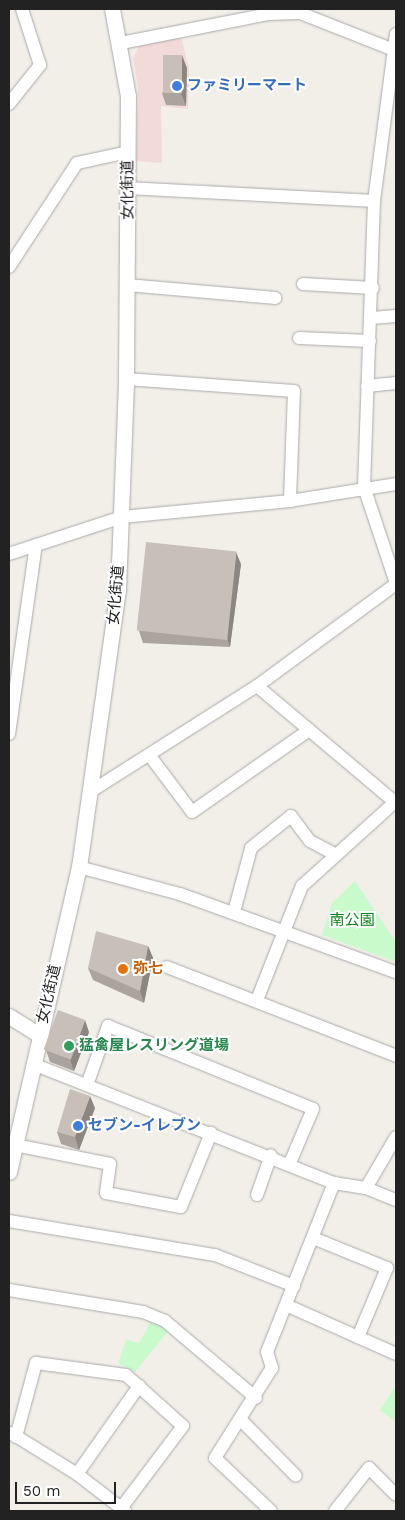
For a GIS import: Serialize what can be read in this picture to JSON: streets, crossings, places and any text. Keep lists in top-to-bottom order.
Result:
{
  "streets": {
    "street": ["女化街道"]
  },
  "parks": ["南公園"],
  "places": [
    "ファミリーマート",
    "弥七",
    "猛禽屋レスリング道場",
    "セブン-イレブン"
  ],
  "scale_bar": "50 m"
}
